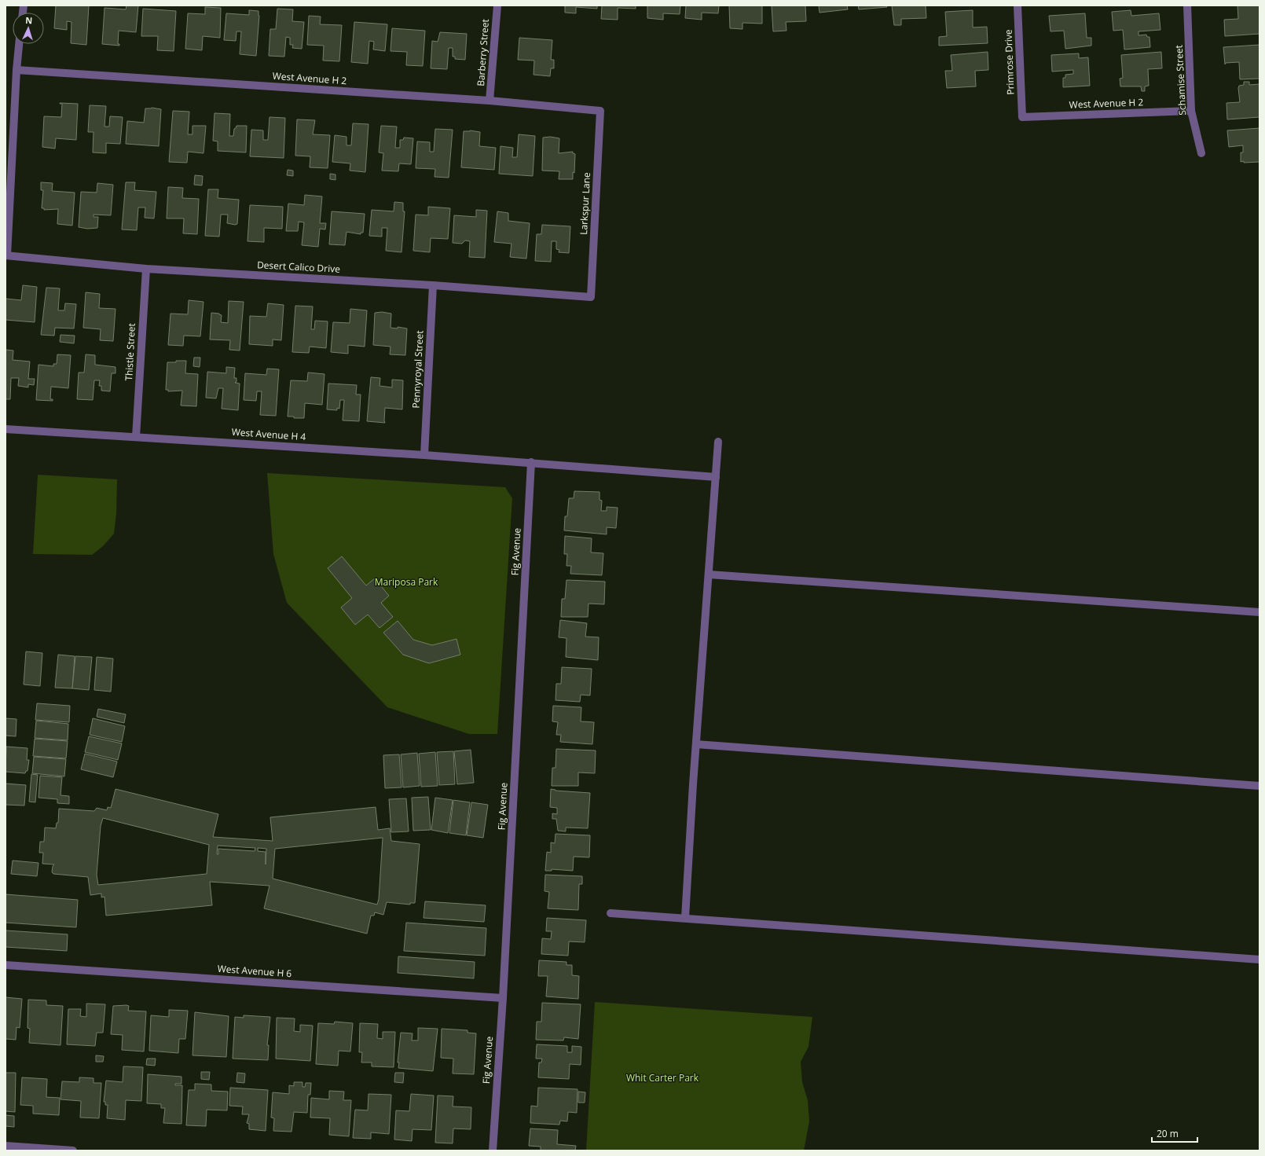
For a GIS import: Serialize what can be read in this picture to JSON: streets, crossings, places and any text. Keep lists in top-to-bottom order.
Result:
{
  "streets": {
    "street": [
      "Barberry Street",
      "Primrose Drive",
      "West Avenue H 2",
      "Schamise Street",
      "Larkspur Lane",
      "Desert Calico Drive",
      "Thistle Street",
      "Pennyroyal Street",
      "West Avenue H 4",
      "Fig Avenue",
      "West Avenue H 6"
    ]
  },
  "crossings": [
    ["Barberry Street", "West Avenue H 2"],
    ["Primrose Drive", "West Avenue H 2"],
    ["West Avenue H 2", "Schamise Street"],
    ["West Avenue H 2", "Larkspur Lane"],
    ["Larkspur Lane", "Desert Calico Drive"],
    ["Desert Calico Drive", "Thistle Street"],
    ["Desert Calico Drive", "Pennyroyal Street"],
    ["Thistle Street", "West Avenue H 4"],
    ["Pennyroyal Street", "West Avenue H 4"],
    ["West Avenue H 4", "Fig Avenue"],
    ["Fig Avenue", "West Avenue H 6"]
  ],
  "parks": ["Mariposa Park", "Whit Carter Park"],
  "scale_bar": "20 m",
  "north": "top"
}
